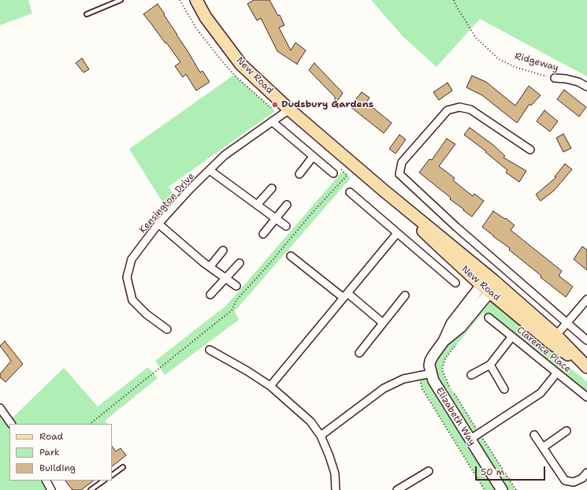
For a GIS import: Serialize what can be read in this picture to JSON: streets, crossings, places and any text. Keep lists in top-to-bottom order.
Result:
{
  "streets": {
    "main road": ["New Road"],
    "street": [
      "Ridgeway",
      "Kensington Drive",
      "Clarence Place",
      "Elizabeth Way"
    ]
  },
  "crossings": [
    ["New Road", "Kensington Drive"],
    ["New Road", "Elizabeth Way"]
  ],
  "places": ["Dudsbury Gardens"],
  "legend": ["Road", "Park", "Building"],
  "scale_bar": "50 m"
}
